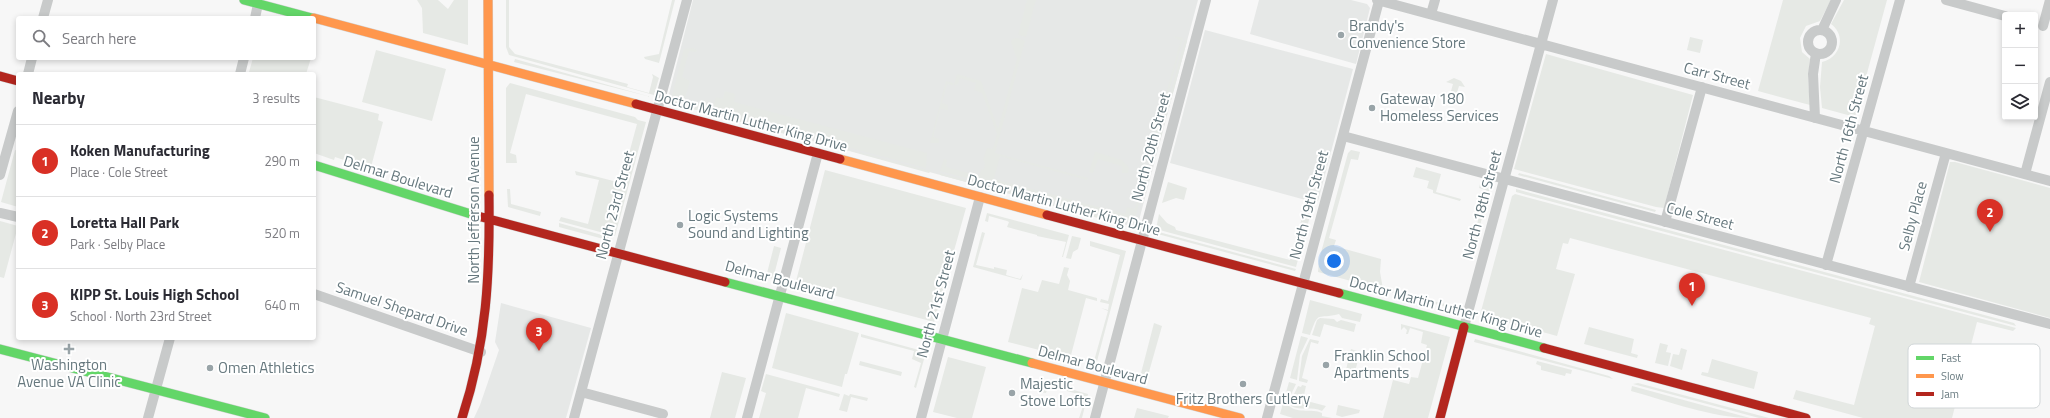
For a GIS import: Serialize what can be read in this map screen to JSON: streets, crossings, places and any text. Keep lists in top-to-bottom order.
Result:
{
  "streets": {
    "main road": [
      "Doctor Martin Luther King Drive",
      "Delmar Boulevard",
      "North 18th Street",
      "North Jefferson Avenue"
    ],
    "street": [
      "Carr Street",
      "North 16th Street",
      "North 20th Street",
      "North 23rd Street",
      "North 19th Street",
      "Cole Street",
      "Selby Place",
      "North 21st Street",
      "Samuel Shepard Drive"
    ]
  },
  "crossings": [
    ["Carr Street", "North 16th Street"],
    ["Carr Street", "North 19th Street"],
    ["Carr Street", "North 18th Street"],
    ["Carr Street", "Selby Place"],
    ["Doctor Martin Luther King Drive", "North 20th Street"],
    ["Doctor Martin Luther King Drive", "North 23rd Street"],
    ["Doctor Martin Luther King Drive", "North 19th Street"],
    ["Doctor Martin Luther King Drive", "North 18th Street"],
    ["Doctor Martin Luther King Drive", "North Jefferson Avenue"],
    ["Doctor Martin Luther King Drive", "North 21st Street"],
    ["North 16th Street", "Cole Street"],
    ["North 20th Street", "Delmar Boulevard"],
    ["Delmar Boulevard", "North 23rd Street"],
    ["Delmar Boulevard", "North Jefferson Avenue"],
    ["Delmar Boulevard", "North 21st Street"],
    ["North 19th Street", "Cole Street"],
    ["North 18th Street", "Cole Street"],
    ["North Jefferson Avenue", "Samuel Shepard Drive"],
    ["Cole Street", "Selby Place"]
  ],
  "places": {
    "other": [
      "Brandy's Convenience Store",
      "Gateway 180 Homeless Services",
      "Logic Systems Sound and Lighting",
      "Franklin School Apartments",
      "Omen Athletics",
      "Fritz Brothers Cutlery",
      "Majestic Stove Lofts"
    ],
    "health": ["Washington Avenue VA Clinic"]
  },
  "legend": ["Fast", "Slow", "Jam"],
  "page": {
    "map_buttons": ["+", "−"],
    "search": "Search here",
    "heading": ["Nearby", "3 results"],
    "list": [
      {
        "mark": "1",
        "name": "Koken Manufacturing",
        "note": "Place · Cole Street",
        "value": "290 m"
      },
      {
        "mark": "2",
        "name": "Loretta Hall Park",
        "note": "Park · Selby Place",
        "value": "520 m"
      },
      {
        "mark": "3",
        "name": "KIPP St. Louis High School",
        "note": "School · North 23rd Street",
        "value": "640 m"
      }
    ],
    "pins": ["2", "1", "3"]
  }
}
